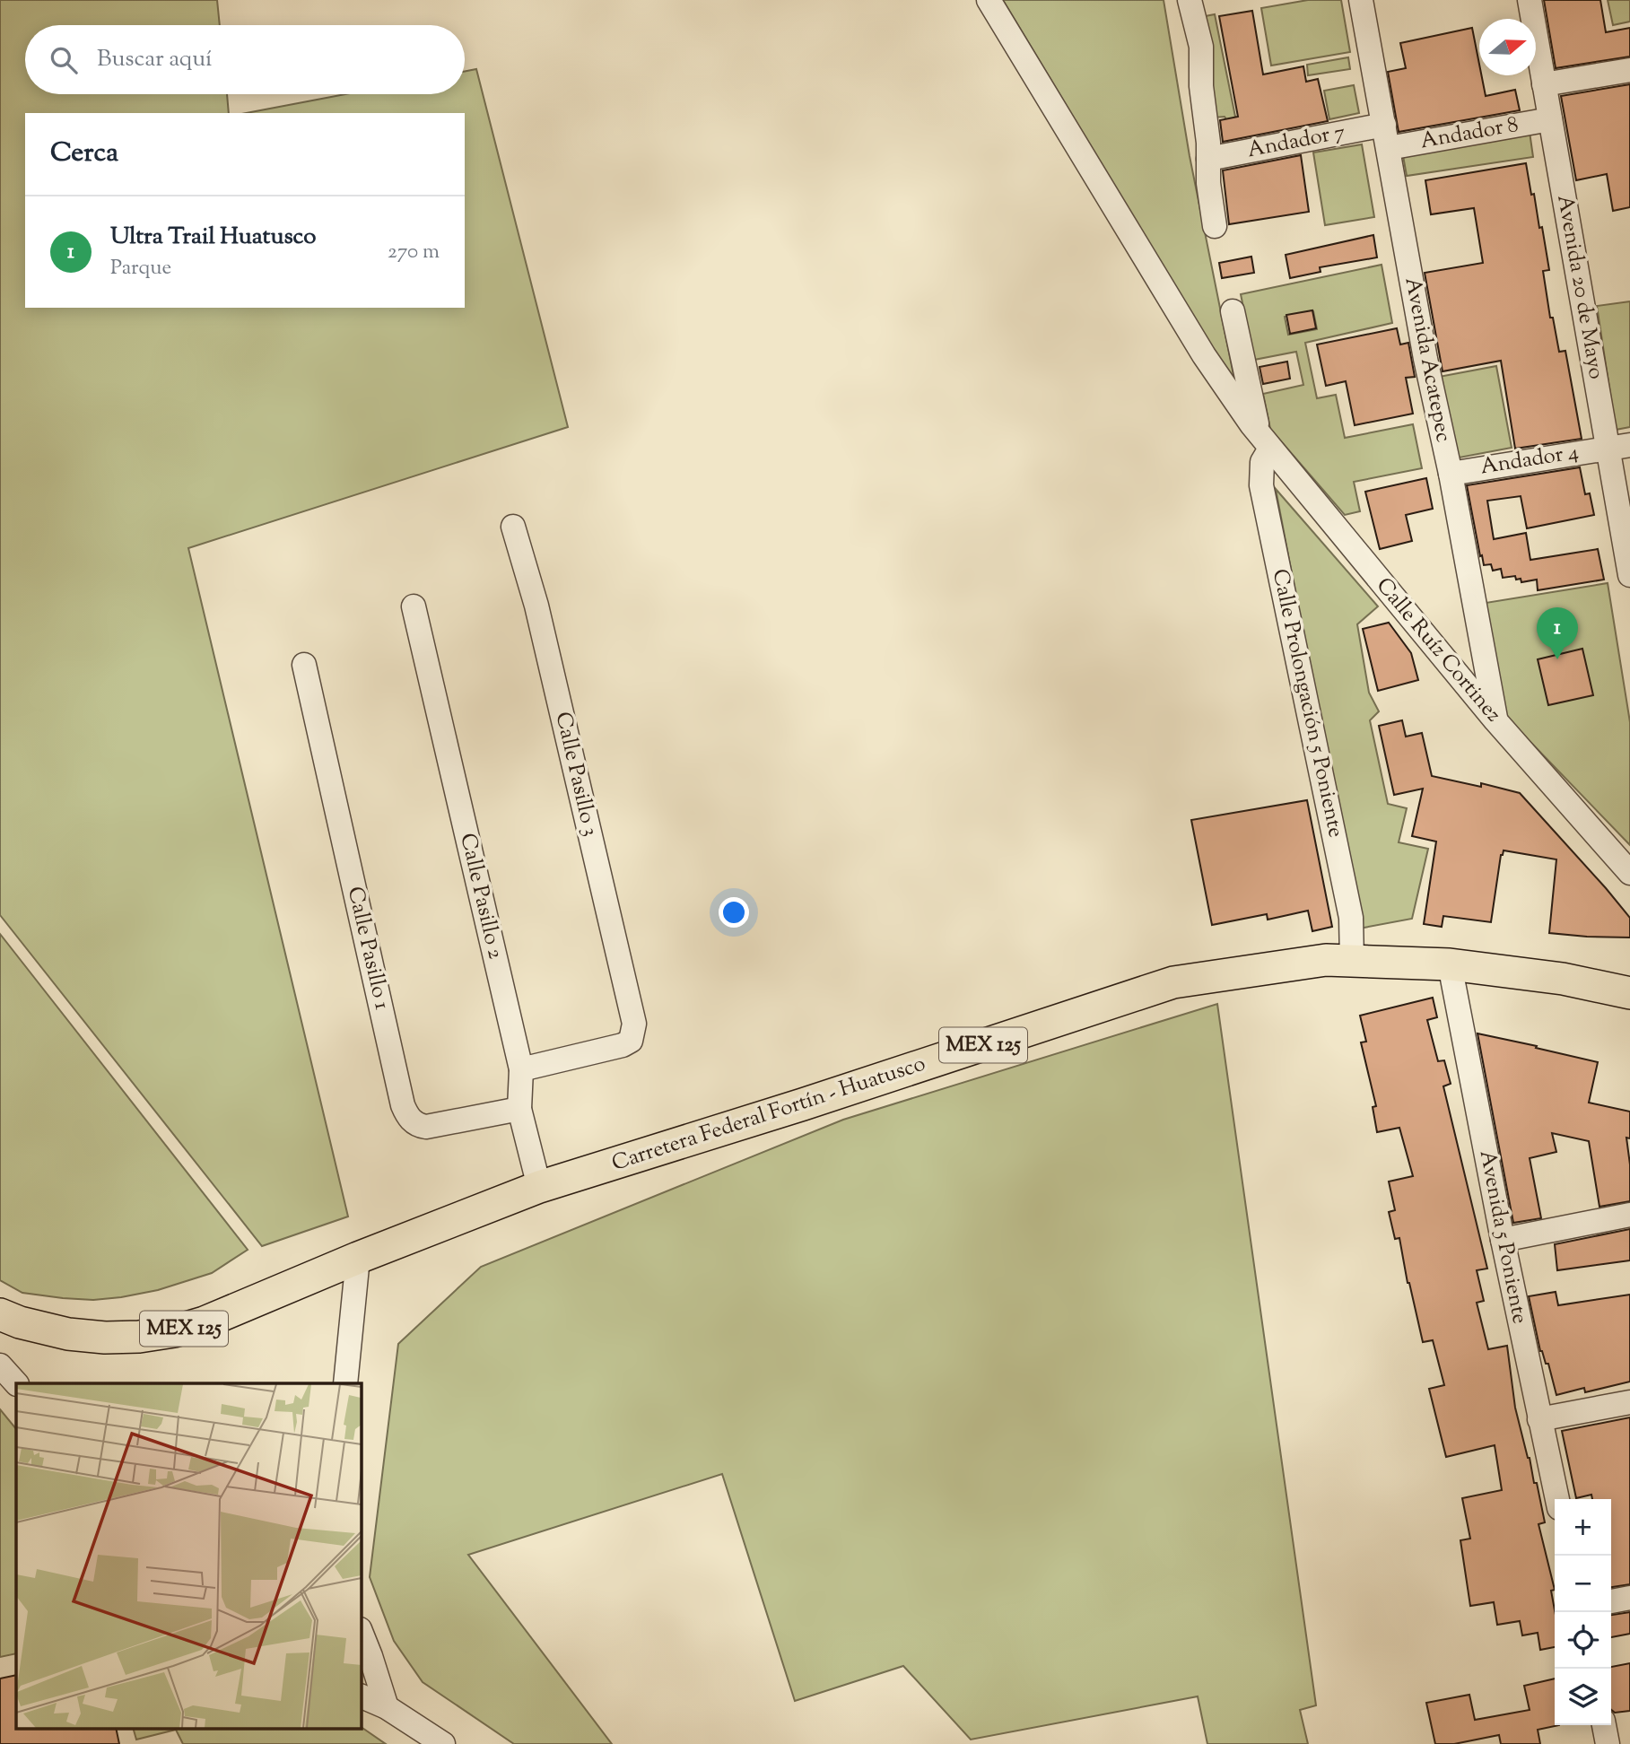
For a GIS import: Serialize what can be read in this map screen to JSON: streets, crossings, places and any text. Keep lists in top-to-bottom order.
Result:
{
  "streets": {
    "main road": ["MEX 125", "Carretera Federal Fortín - Huatusco"],
    "street": [
      "Andador 8",
      "Andador 7",
      "Avenida 20 de Mayo",
      "Avenida Acatepec",
      "Andador 4",
      "Calle Ruíz Cortinez",
      "Calle Prolongación 5 Poniente",
      "Calle Pasillo 3",
      "Calle Pasillo 2",
      "Calle Pasillo 1",
      "Avenida 5 Poniente"
    ]
  },
  "crossings": [
    ["Andador 8", "Avenida 20 de Mayo"],
    ["Andador 8", "Avenida Acatepec"],
    ["Andador 7", "Avenida Acatepec"],
    ["Avenida 20 de Mayo", "Andador 4"],
    ["Avenida Acatepec", "Andador 4"],
    ["Avenida Acatepec", "Calle Ruíz Cortinez"],
    ["Calle Ruíz Cortinez", "Calle Prolongación 5 Poniente"],
    ["Calle Prolongación 5 Poniente", "Carretera Federal Fortín - Huatusco"],
    ["Calle Pasillo 3", "Calle Pasillo 2"],
    ["Calle Pasillo 2", "Calle Pasillo 1"],
    ["Calle Pasillo 2", "Carretera Federal Fortín - Huatusco"],
    ["Carretera Federal Fortín - Huatusco", "Avenida 5 Poniente"]
  ],
  "north": "right",
  "page": {
    "search": "Buscar aquí",
    "heading": "Cerca",
    "list": [
      {
        "mark": "1",
        "name": "Ultra Trail Huatusco",
        "note": "Parque",
        "value": "270 m"
      }
    ],
    "pins": "1",
    "map_buttons": ["+", "−"]
  }
}
